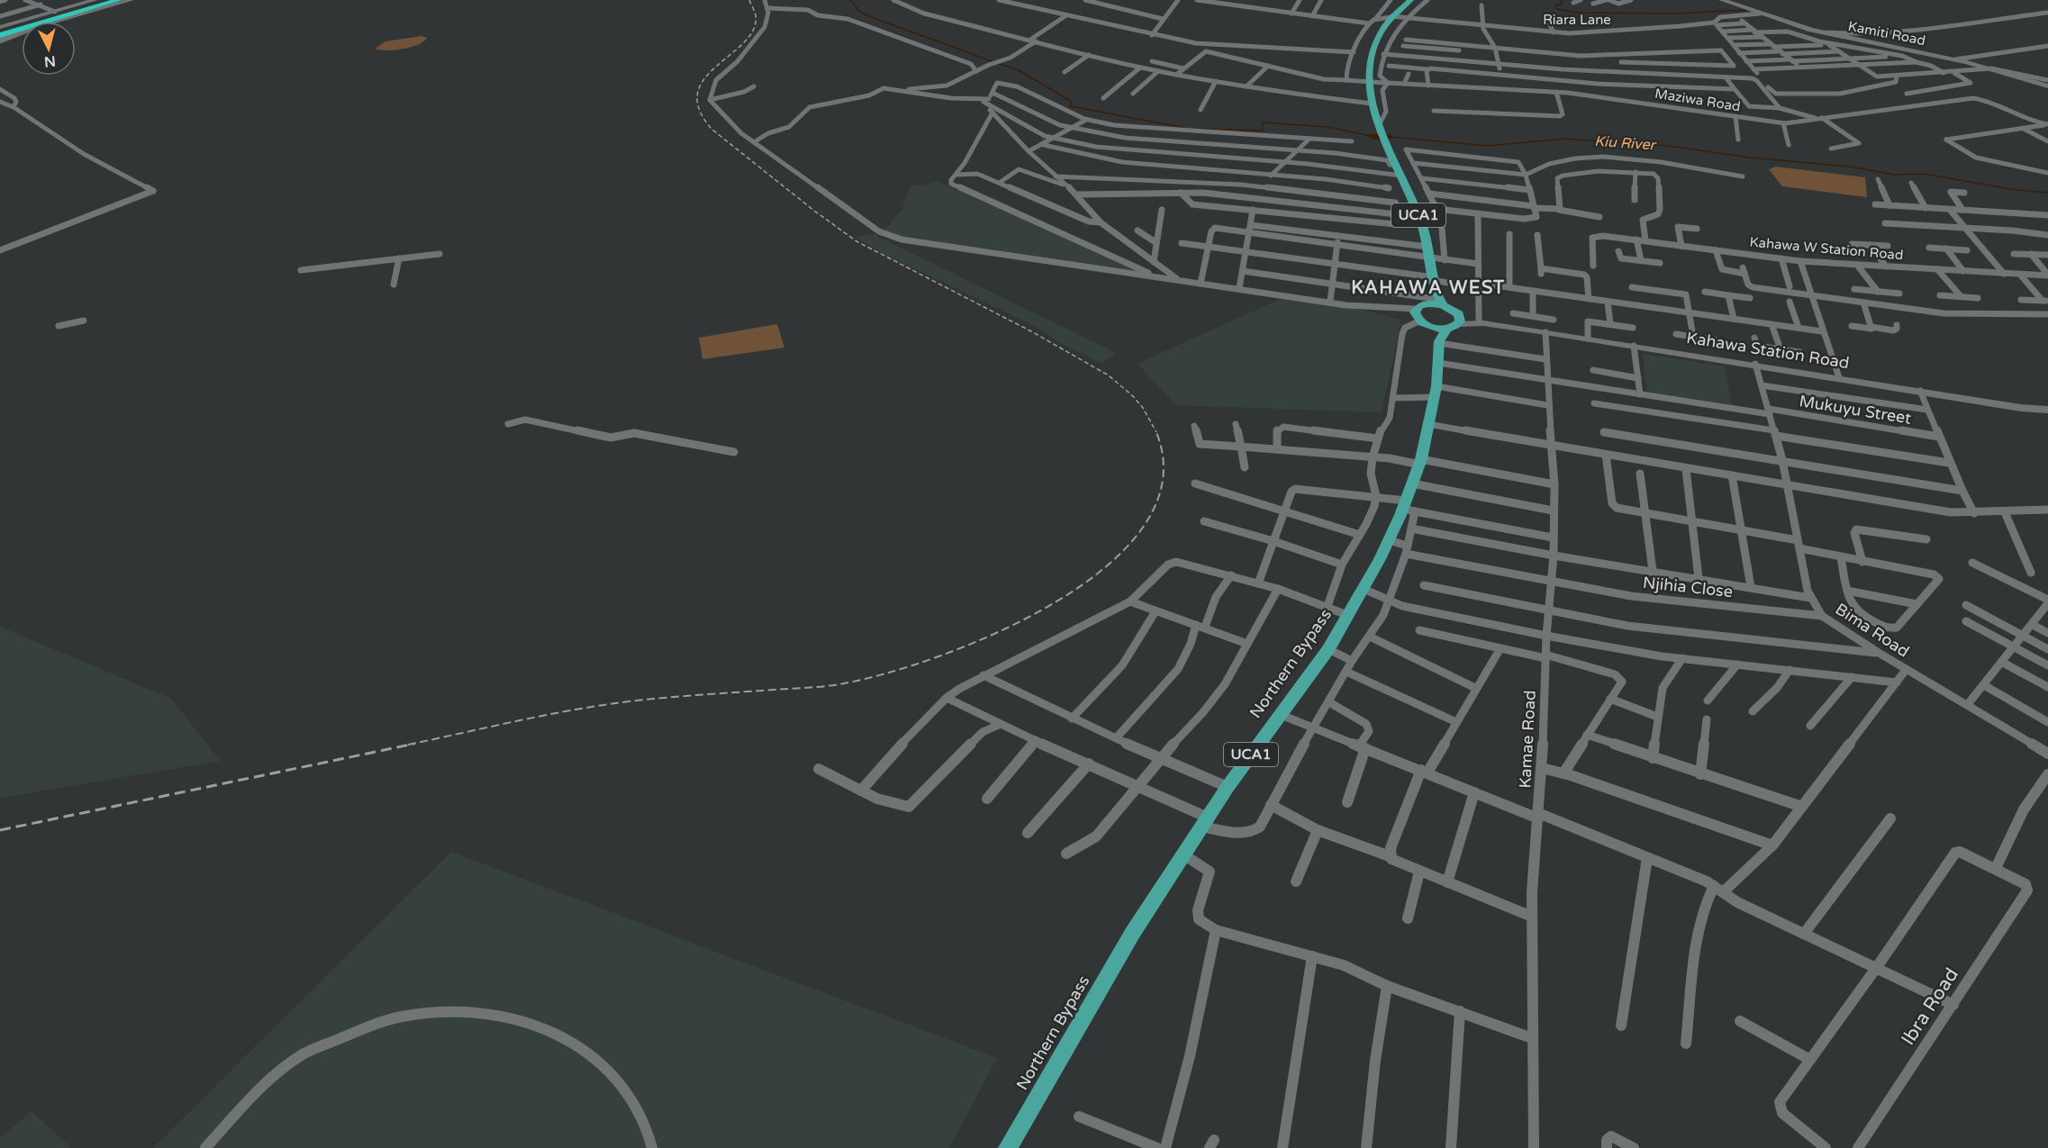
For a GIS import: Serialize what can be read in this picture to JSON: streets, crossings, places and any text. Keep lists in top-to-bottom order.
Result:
{
  "streets": {
    "main road": [
      "Kamiti Road",
      "UCA1",
      "Kahawa Station Road",
      "Northern Bypass"
    ],
    "street": [
      "Riara Lane",
      "Maziwa Road",
      "Kahawa W Station Road",
      "Mukuyu Street",
      "Njihia Close",
      "Bima Road",
      "Kamae Road",
      "Ibra Road"
    ]
  },
  "crossings": [
    ["Riara Lane", "Kamiti Road"],
    ["Riara Lane", "UCA1"],
    ["Kahawa Station Road", "Bima Road"],
    ["Kahawa Station Road", "Northern Bypass"],
    ["Kahawa Station Road", "Kamae Road"],
    ["Mukuyu Street", "Bima Road"],
    ["Mukuyu Street", "Northern Bypass"],
    ["Mukuyu Street", "Kamae Road"],
    ["Njihia Close", "Bima Road"],
    ["Njihia Close", "Northern Bypass"],
    ["Njihia Close", "Kamae Road"]
  ],
  "districts": ["KAHAWA WEST"],
  "water": ["Kiu River"],
  "north": "bottom"
}
